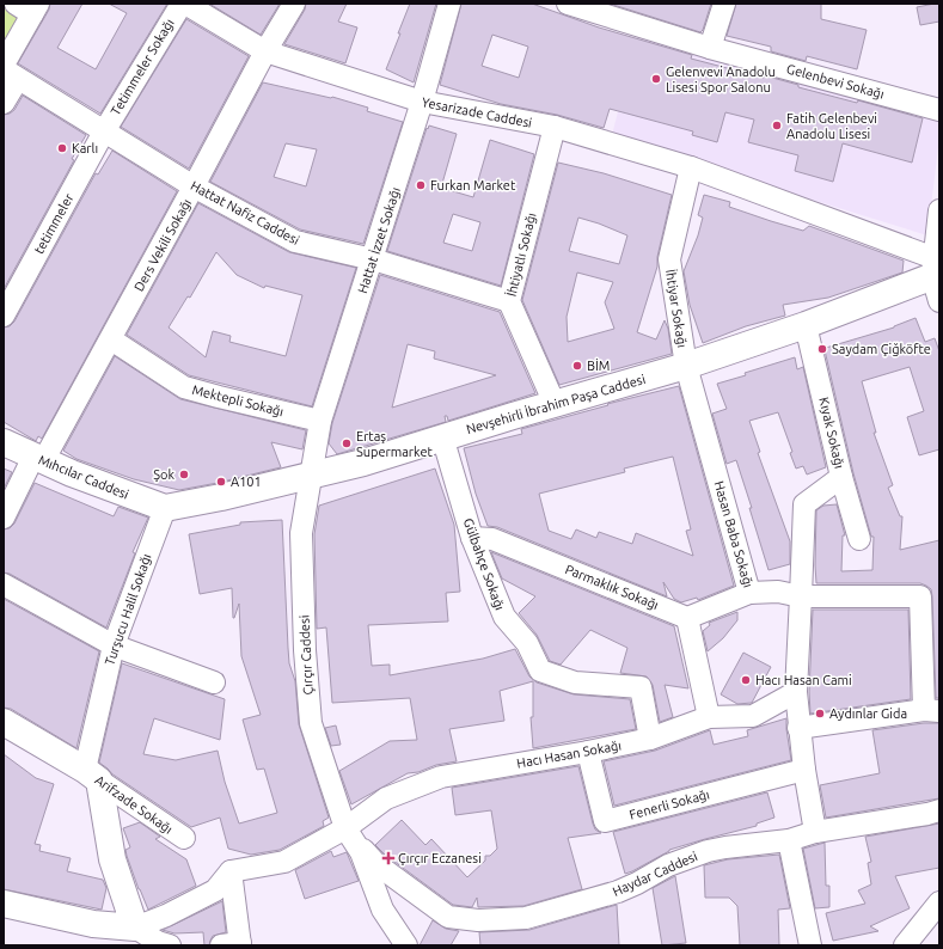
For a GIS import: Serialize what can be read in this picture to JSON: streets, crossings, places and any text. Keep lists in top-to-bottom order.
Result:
{
  "streets": {
    "street": [
      "Tetimmeler Sokağı",
      "Gelenbevi Sokağı",
      "Yesarizade Caddesi",
      "Hattat Nafiz Caddesi",
      "tetimmeler",
      "Hattat İzzet Sokağı",
      "Ders Vekili Sokağı",
      "İhtiyatlı Sokağı",
      "İhtiyar Sokağı",
      "Mektepli Sokağı",
      "Nevşehirli İbrahim Paşa Caddesi",
      "Kıyak Sokağı",
      "Mıhcılar Caddesi",
      "Hasan Baba Sokağı",
      "Gülbahçe Sokağı",
      "Parmaklık Sokağı",
      "Turşucu Halil Sokağı",
      "Çırçır Caddesi",
      "Hacı Hasan Sokağı",
      "Arifzade Sokağı",
      "Fenerli Sokağı",
      "Haydar Caddesi"
    ]
  },
  "crossings": [
    ["Tetimmeler Sokağı", "Hattat Nafiz Caddesi"],
    ["Tetimmeler Sokağı", "tetimmeler"],
    ["Yesarizade Caddesi", "Hattat İzzet Sokağı"],
    ["Yesarizade Caddesi", "Ders Vekili Sokağı"],
    ["Yesarizade Caddesi", "İhtiyatlı Sokağı"],
    ["Yesarizade Caddesi", "İhtiyar Sokağı"],
    ["Yesarizade Caddesi", "Nevşehirli İbrahim Paşa Caddesi"],
    ["Hattat Nafiz Caddesi", "tetimmeler"],
    ["Hattat Nafiz Caddesi", "Hattat İzzet Sokağı"],
    ["Hattat Nafiz Caddesi", "Ders Vekili Sokağı"],
    ["Hattat Nafiz Caddesi", "İhtiyatlı Sokağı"],
    ["Hattat İzzet Sokağı", "Mektepli Sokağı"],
    ["Hattat İzzet Sokağı", "Nevşehirli İbrahim Paşa Caddesi"],
    ["Hattat İzzet Sokağı", "Çırçır Caddesi"],
    ["Ders Vekili Sokağı", "Mektepli Sokağı"],
    ["Ders Vekili Sokağı", "Mıhcılar Caddesi"],
    ["İhtiyatlı Sokağı", "Nevşehirli İbrahim Paşa Caddesi"],
    ["İhtiyar Sokağı", "Nevşehirli İbrahim Paşa Caddesi"],
    ["İhtiyar Sokağı", "Hasan Baba Sokağı"],
    ["Nevşehirli İbrahim Paşa Caddesi", "Kıyak Sokağı"],
    ["Nevşehirli İbrahim Paşa Caddesi", "Mıhcılar Caddesi"],
    ["Nevşehirli İbrahim Paşa Caddesi", "Hasan Baba Sokağı"],
    ["Nevşehirli İbrahim Paşa Caddesi", "Gülbahçe Sokağı"],
    ["Nevşehirli İbrahim Paşa Caddesi", "Turşucu Halil Sokağı"],
    ["Nevşehirli İbrahim Paşa Caddesi", "Çırçır Caddesi"],
    ["Mıhcılar Caddesi", "Turşucu Halil Sokağı"],
    ["Gülbahçe Sokağı", "Parmaklık Sokağı"],
    ["Gülbahçe Sokağı", "Hacı Hasan Sokağı"],
    ["Turşucu Halil Sokağı", "Arifzade Sokağı"],
    ["Çırçır Caddesi", "Hacı Hasan Sokağı"],
    ["Çırçır Caddesi", "Haydar Caddesi"],
    ["Hacı Hasan Sokağı", "Fenerli Sokağı"],
    ["Hacı Hasan Sokağı", "Haydar Caddesi"]
  ],
  "places": {
    "other": [
      "Gelenvevi Anadolu Lisesi Spor Salonu",
      "Fatih Gelenbevi Anadolu Lisesi",
      "Karlı",
      "Furkan Market",
      "Saydam Çiğköfte",
      "BİM",
      "Ertaş Supermarket",
      "Şok",
      "A101",
      "Hacı Hasan Cami",
      "Aydınlar Gida"
    ],
    "health": ["Çırçır Eczanesi"]
  }
}
